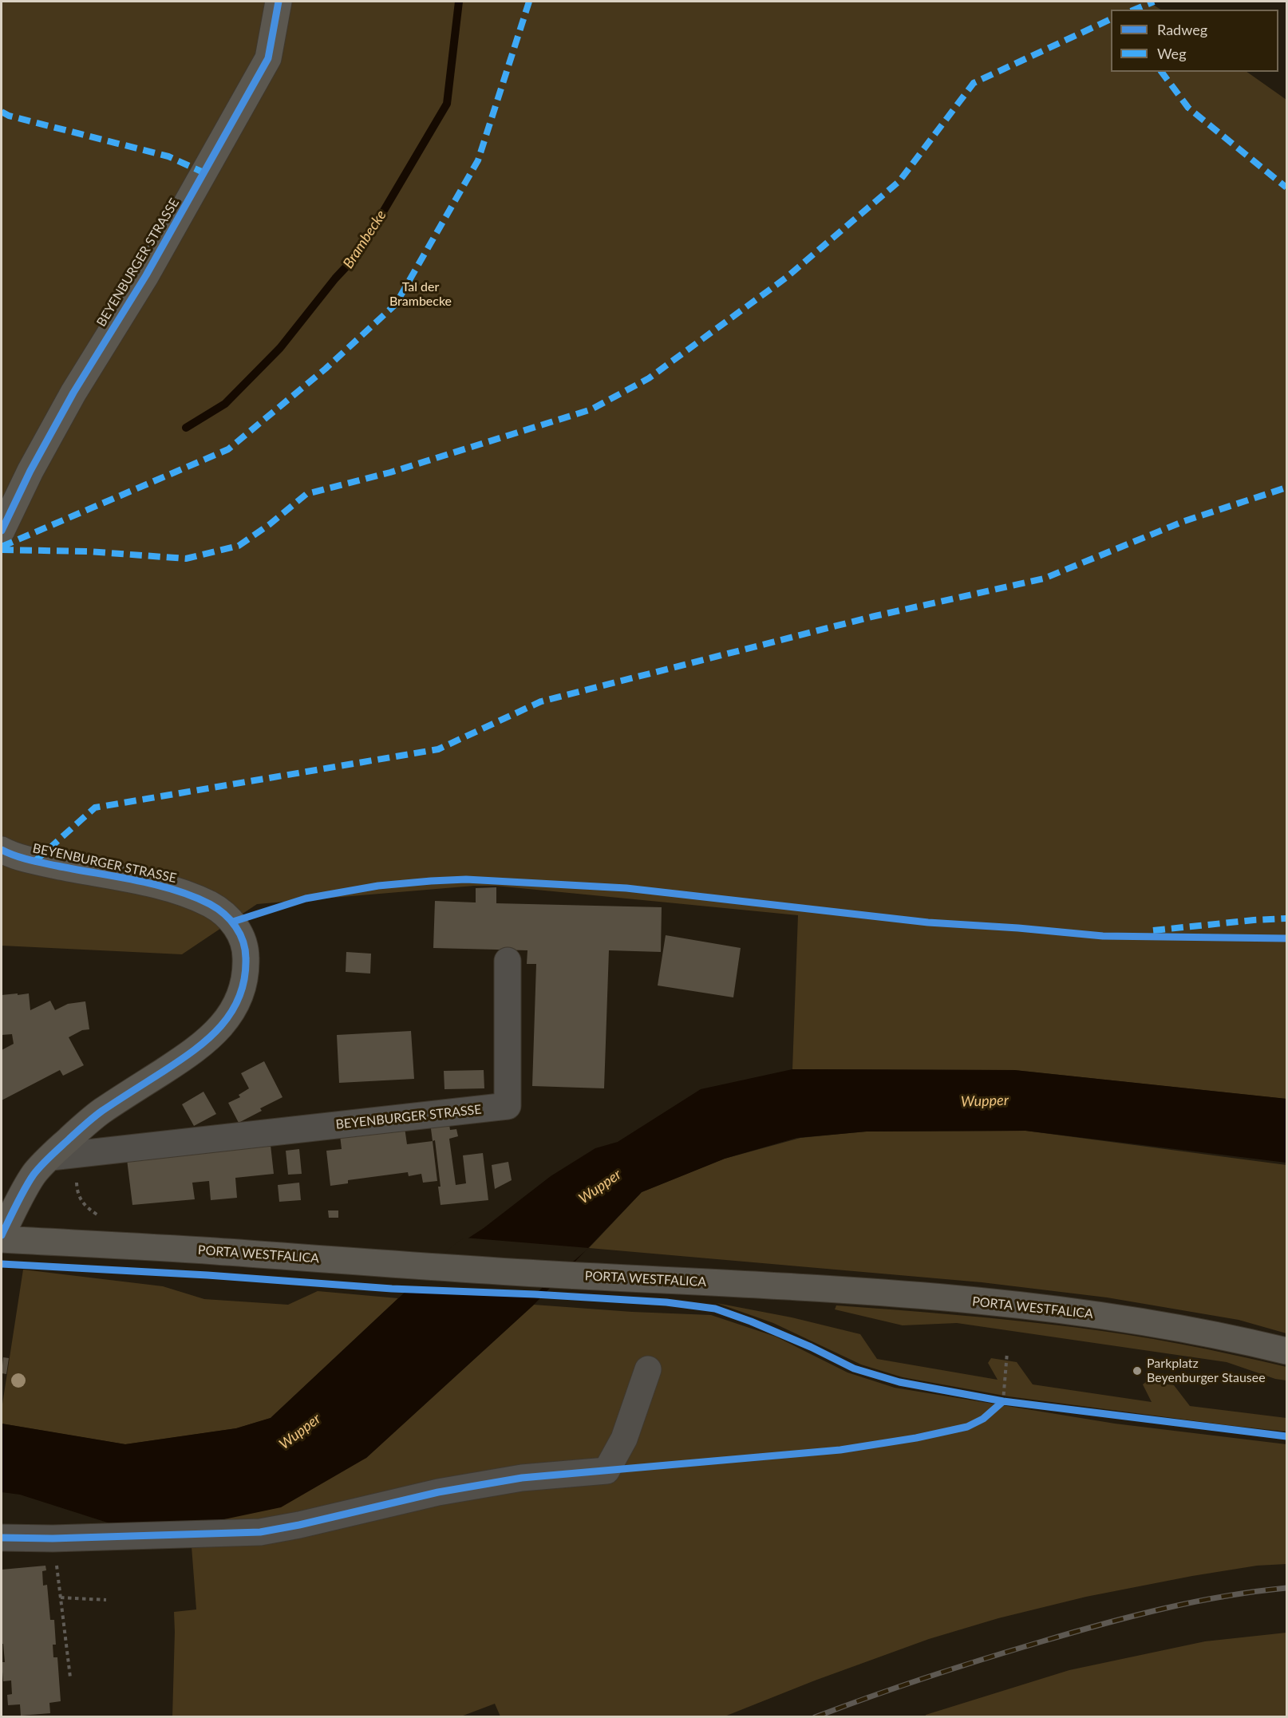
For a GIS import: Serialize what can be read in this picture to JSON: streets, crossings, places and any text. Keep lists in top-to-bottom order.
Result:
{
  "streets": {
    "main road": ["BEYENBURGER STRASSE", "PORTA WESTFALICA"]
  },
  "water": ["Brambecke", "Wupper"],
  "parks": ["Tal der Brambecke"],
  "places": ["Parkplatz Beyenburger Stausee"],
  "legend": ["Radweg", "Weg"]
}
